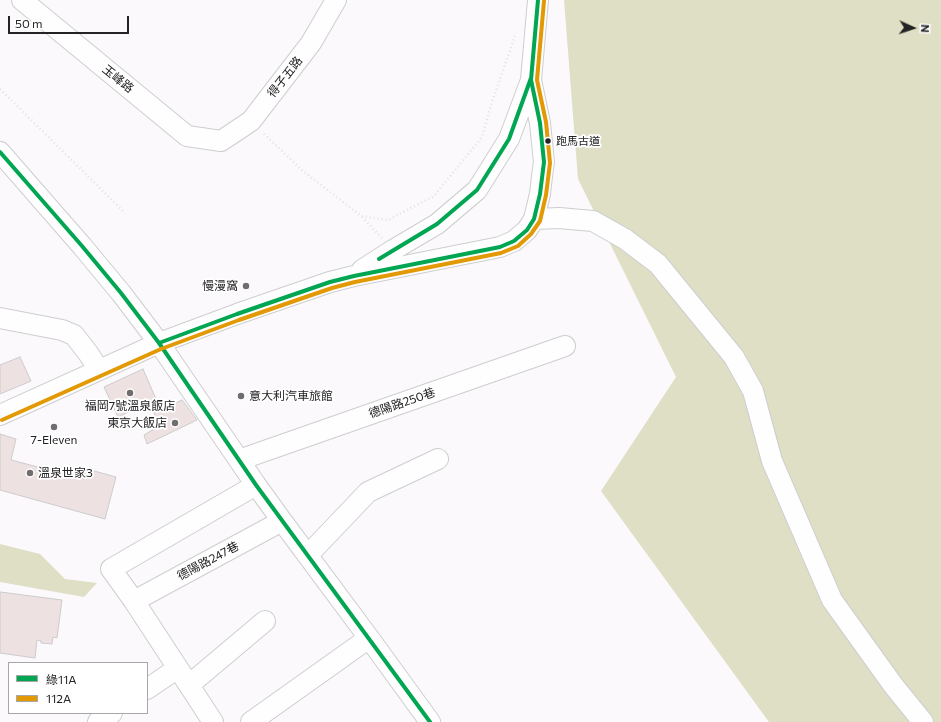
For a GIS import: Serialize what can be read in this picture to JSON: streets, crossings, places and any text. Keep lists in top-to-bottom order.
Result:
{
  "streets": {
    "street": [
      "得子五路",
      "玉峰路",
      "德陽路250巷",
      "德陽路247巷"
    ]
  },
  "crossings": [
    ["得子五路", "玉峰路"]
  ],
  "places": [
    "跑馬古道",
    "慢漫窩",
    "福岡7號溫泉飯店",
    "意大利汽車旅館",
    "東京大飯店",
    "7-Eleven",
    "溫泉世家3"
  ],
  "lines": ["transit line 綠11A", "transit line 112A"],
  "legend": ["綠11A", "112A"],
  "scale_bar": "50 m",
  "north": "right"
}
